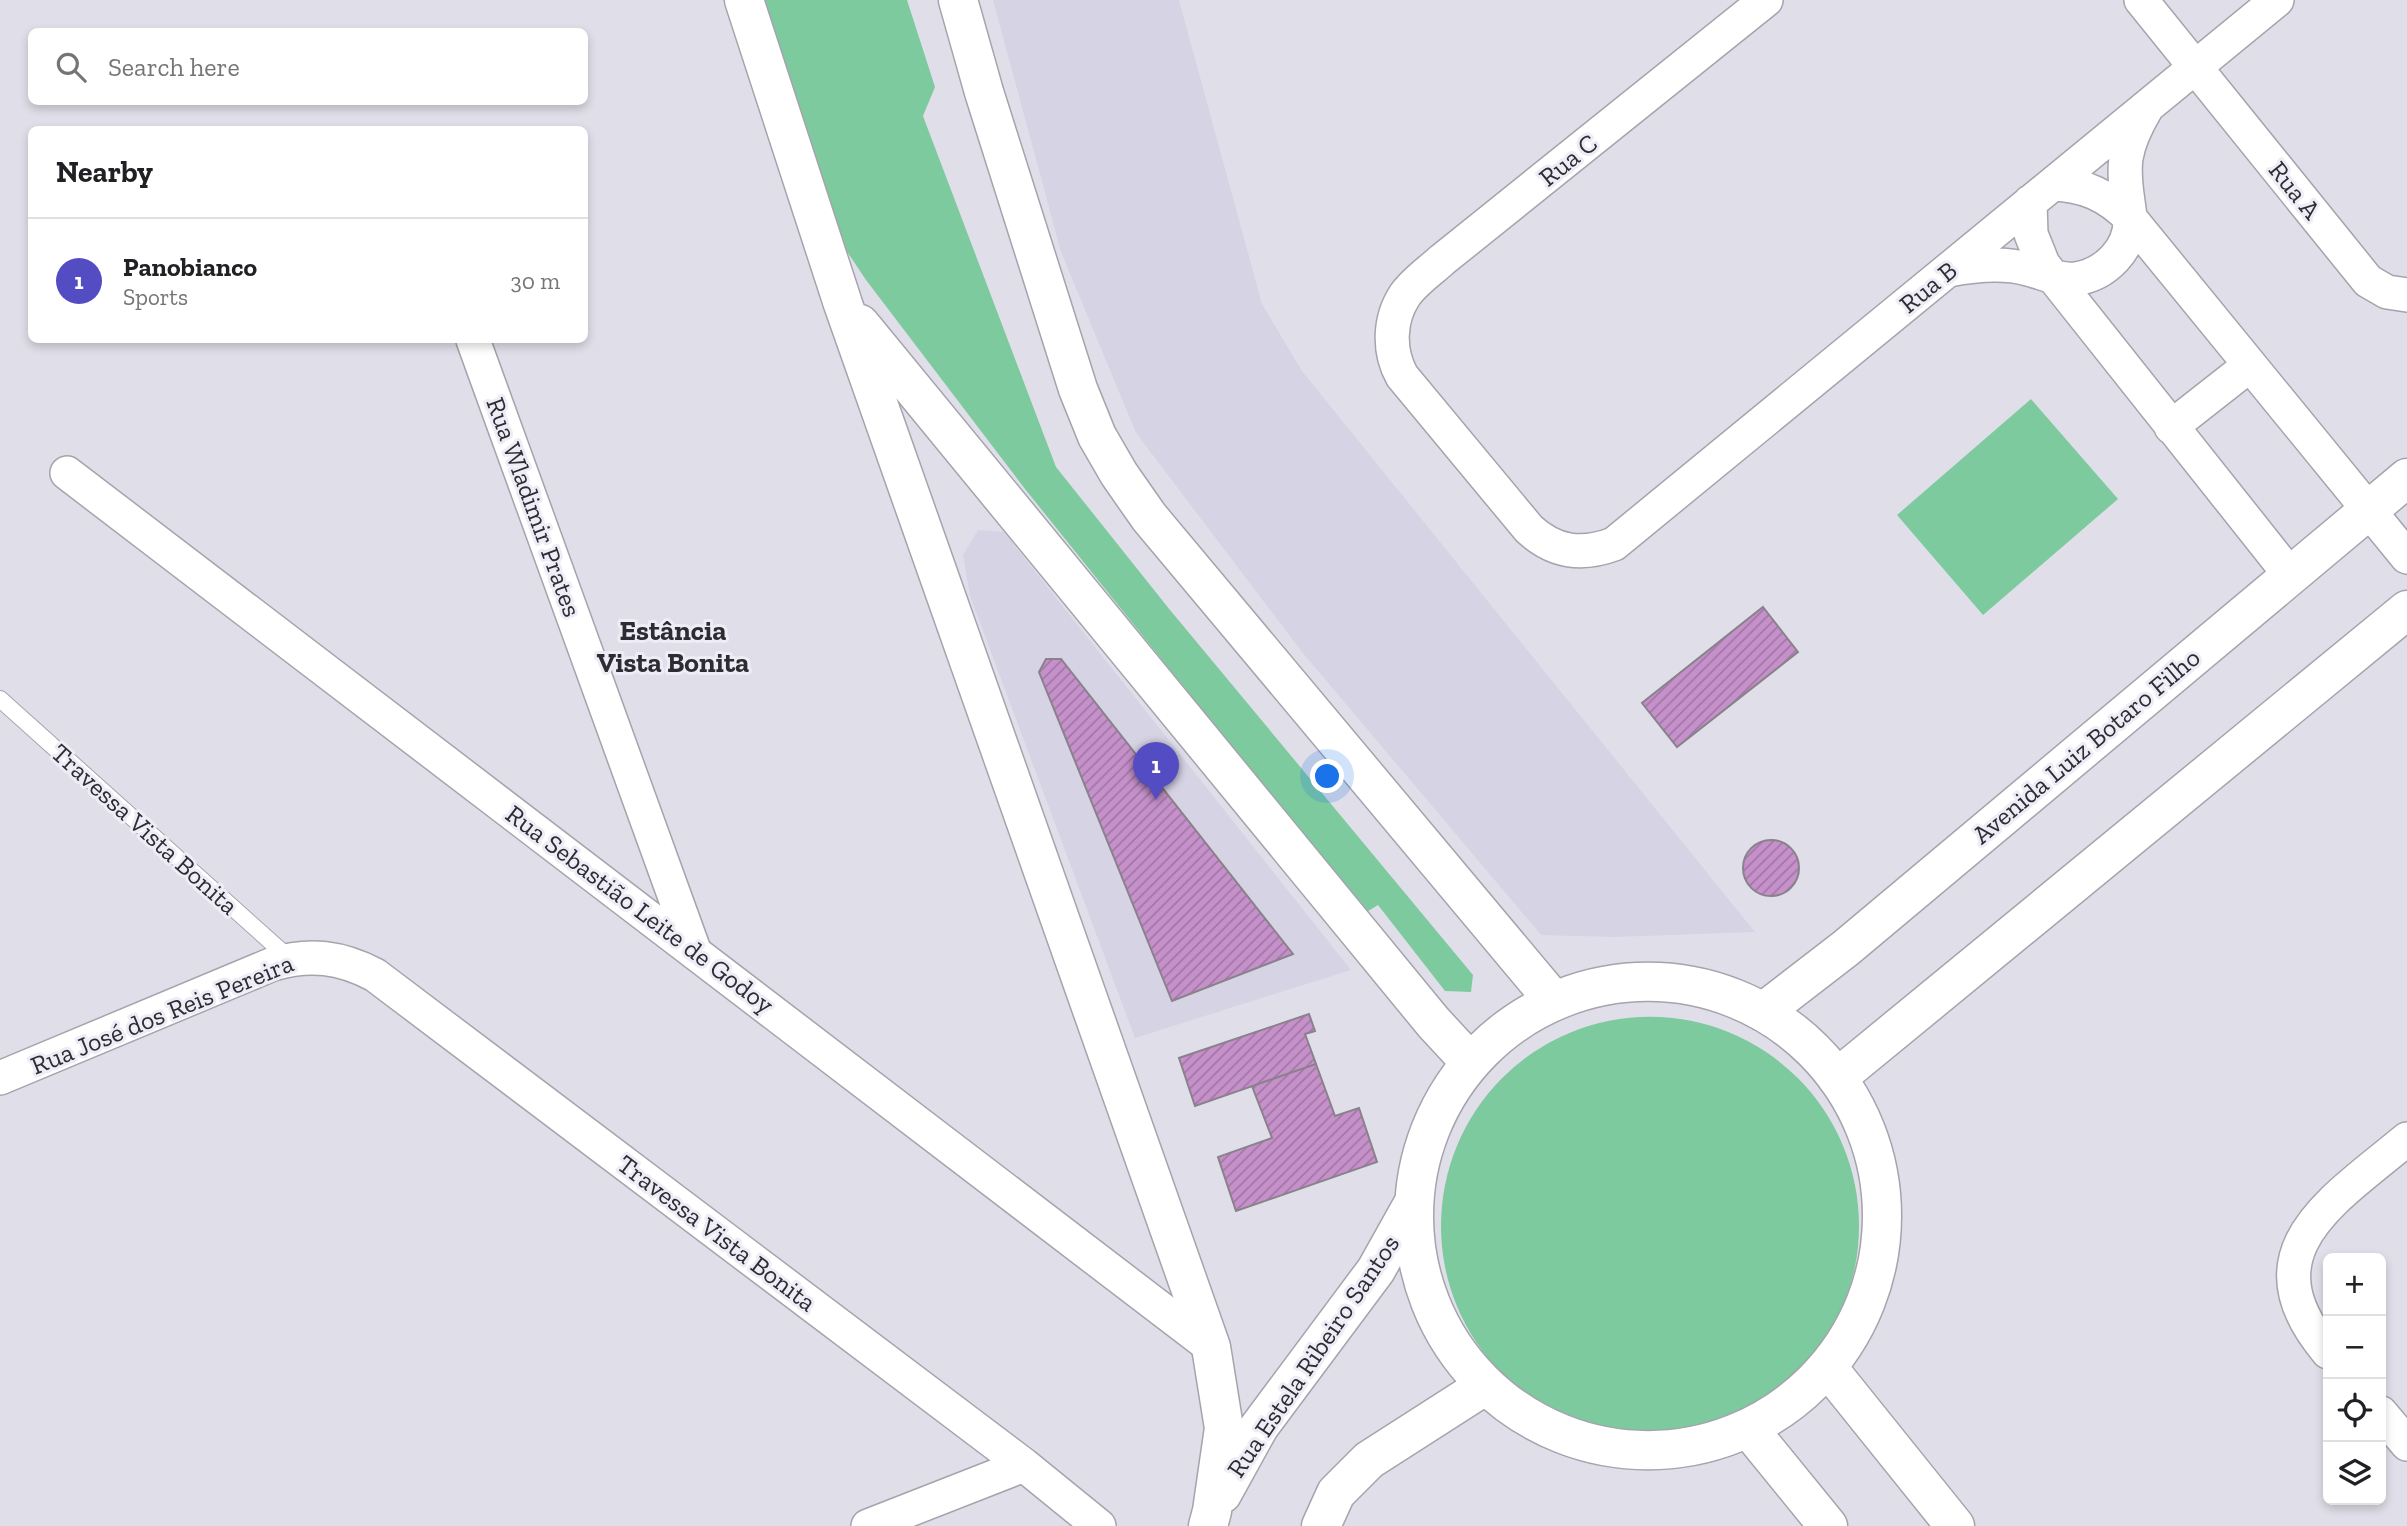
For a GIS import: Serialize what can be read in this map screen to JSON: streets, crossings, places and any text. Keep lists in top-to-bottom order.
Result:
{
  "streets": {
    "main road": ["Avenida Luiz Botaro Filho", "Rua Estela Ribeiro Santos"],
    "street": [
      "Rua C",
      "Rua A",
      "Rua B",
      "Rua Wladimir Prates",
      "Travessa Vista Bonita",
      "Rua Sebastião Leite de Godoy",
      "Rua José dos Reis Pereira"
    ]
  },
  "crossings": [
    ["Rua C", "Rua B"],
    ["Rua A", "Rua B"],
    ["Rua Wladimir Prates", "Rua Sebastião Leite de Godoy"],
    ["Travessa Vista Bonita", "Rua José dos Reis Pereira"]
  ],
  "districts": ["Estância Vista Bonita"],
  "page": {
    "search": "Search here",
    "heading": "Nearby",
    "list": [
      {
        "mark": "1",
        "name": "Panobianco",
        "note": "Sports",
        "value": "30 m"
      }
    ],
    "pins": "1",
    "map_buttons": ["+", "−"]
  }
}
